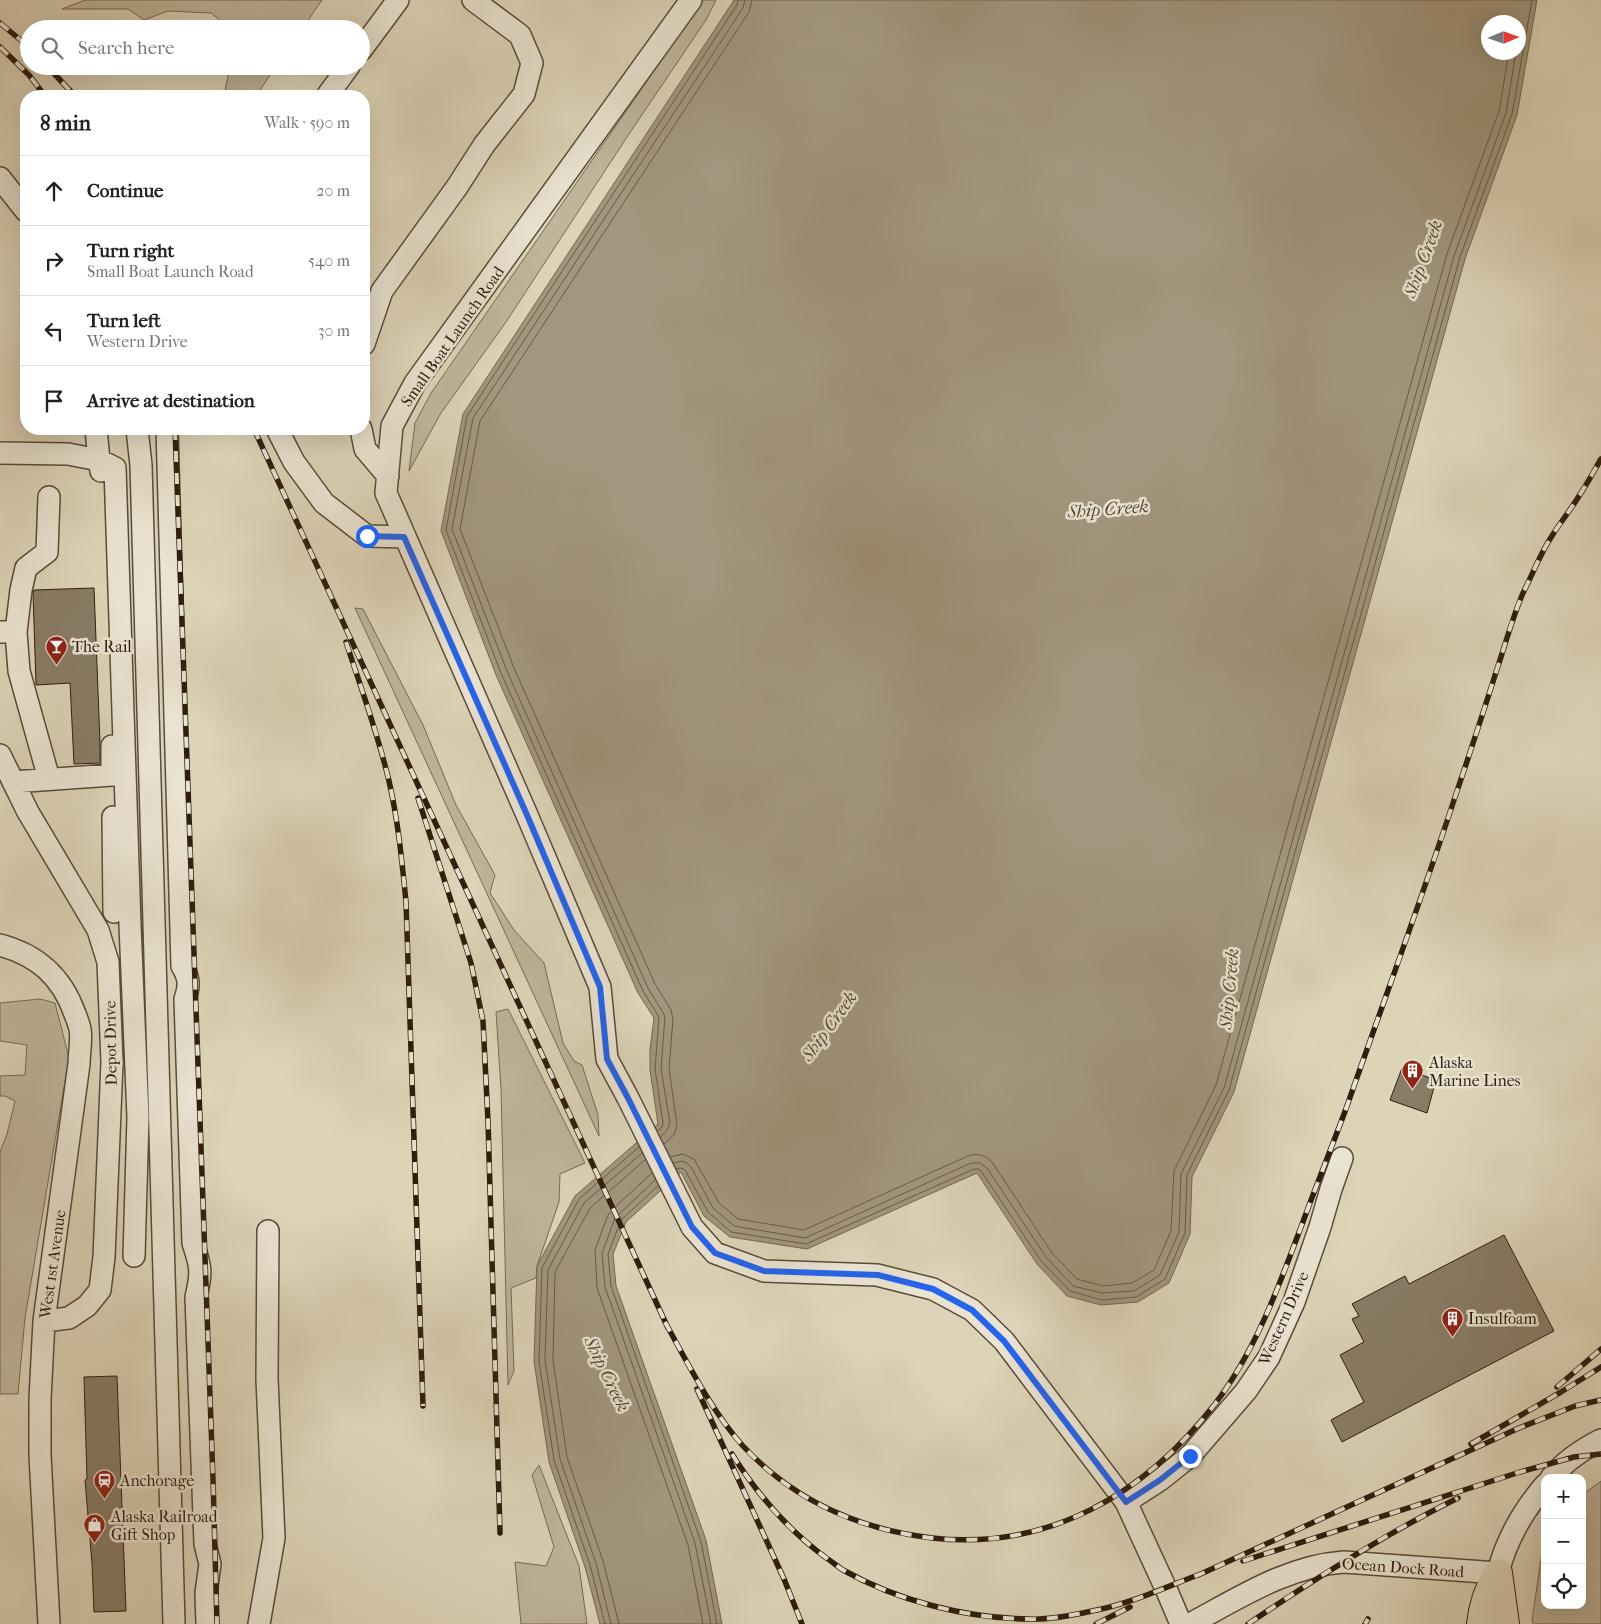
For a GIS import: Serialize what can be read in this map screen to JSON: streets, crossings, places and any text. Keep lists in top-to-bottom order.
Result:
{
  "streets": {
    "street": [
      "Small Boat Launch Road",
      "Depot Drive",
      "West 1st Avenue",
      "Western Drive",
      "Ocean Dock Road"
    ]
  },
  "crossings": [
    ["Small Boat Launch Road", "Western Drive"],
    ["Depot Drive", "West 1st Avenue"]
  ],
  "water": ["Ship Creek"],
  "places": {
    "bar": ["The Rail"],
    "building": ["Alaska Marine Lines", "Insulfoam"],
    "station": ["Anchorage"],
    "shop": ["Alaska Railroad Gift Shop"]
  },
  "north": "right",
  "page": {
    "search": "Search here",
    "heading": ["8 min", "Walk · 590 m"],
    "list": [
      ["Continue", "20 m"],
      ["Turn right", "Small Boat Launch Road", "540 m"],
      ["Turn left", "Western Drive", "30 m"],
      "Arrive at destination"
    ],
    "map_buttons": ["+", "−"]
  }
}
